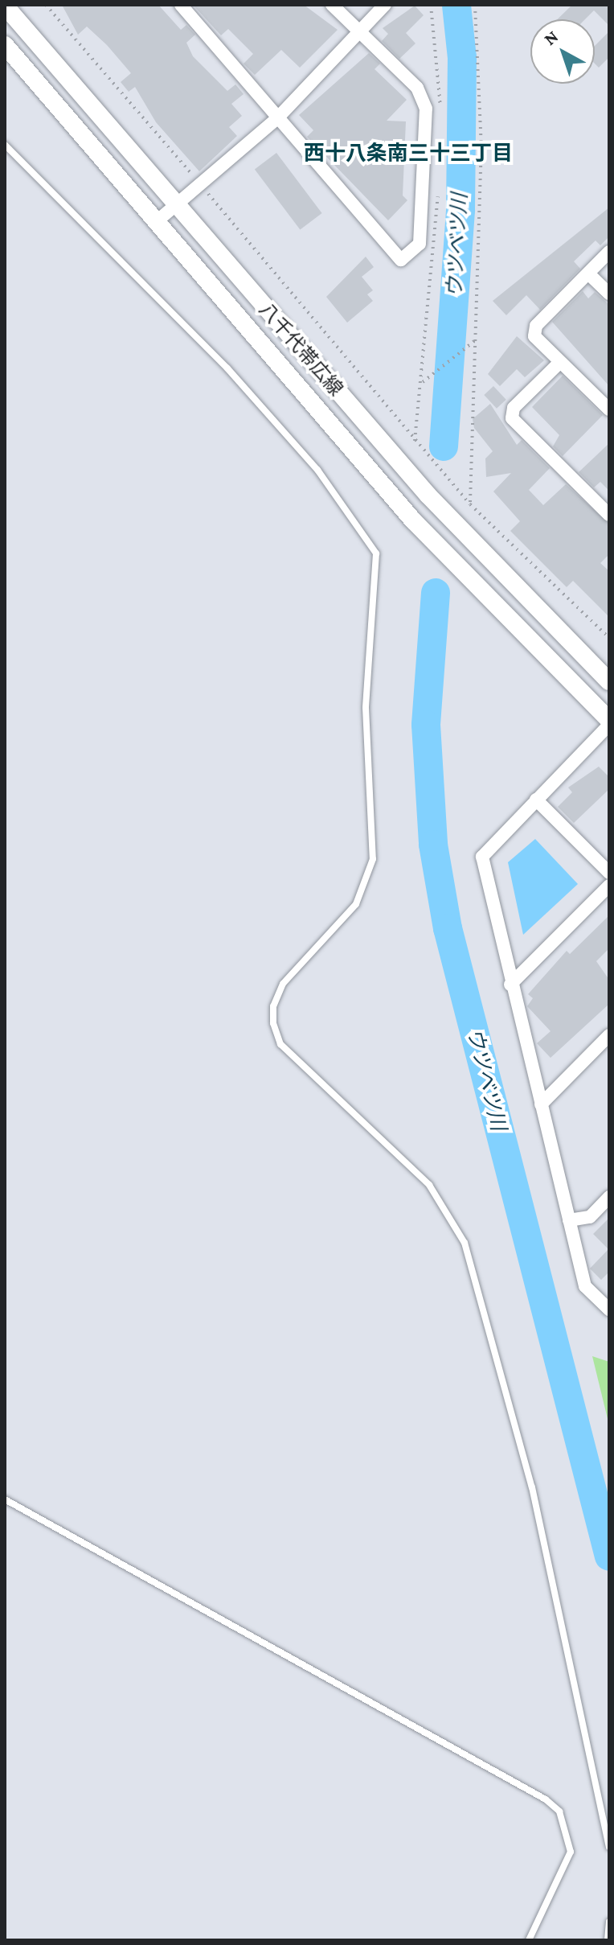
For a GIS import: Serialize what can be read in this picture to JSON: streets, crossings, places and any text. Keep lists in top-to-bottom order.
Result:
{
  "streets": {
    "main road": ["八千代帯広線"]
  },
  "districts": ["西十八条南三十三丁目"],
  "water": ["ウツベツ川"],
  "north": "top left"
}
